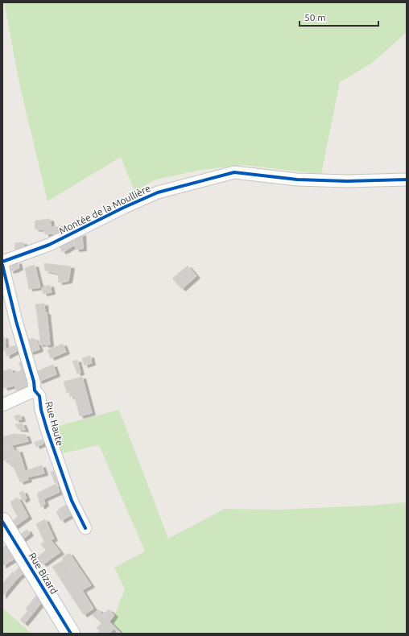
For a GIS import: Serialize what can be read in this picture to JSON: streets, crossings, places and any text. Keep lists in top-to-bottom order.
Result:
{
  "streets": {
    "street": ["Montée de la Moullière", "Rue Haute", "Rue Bizard"]
  },
  "scale_bar": "50 m"
}
